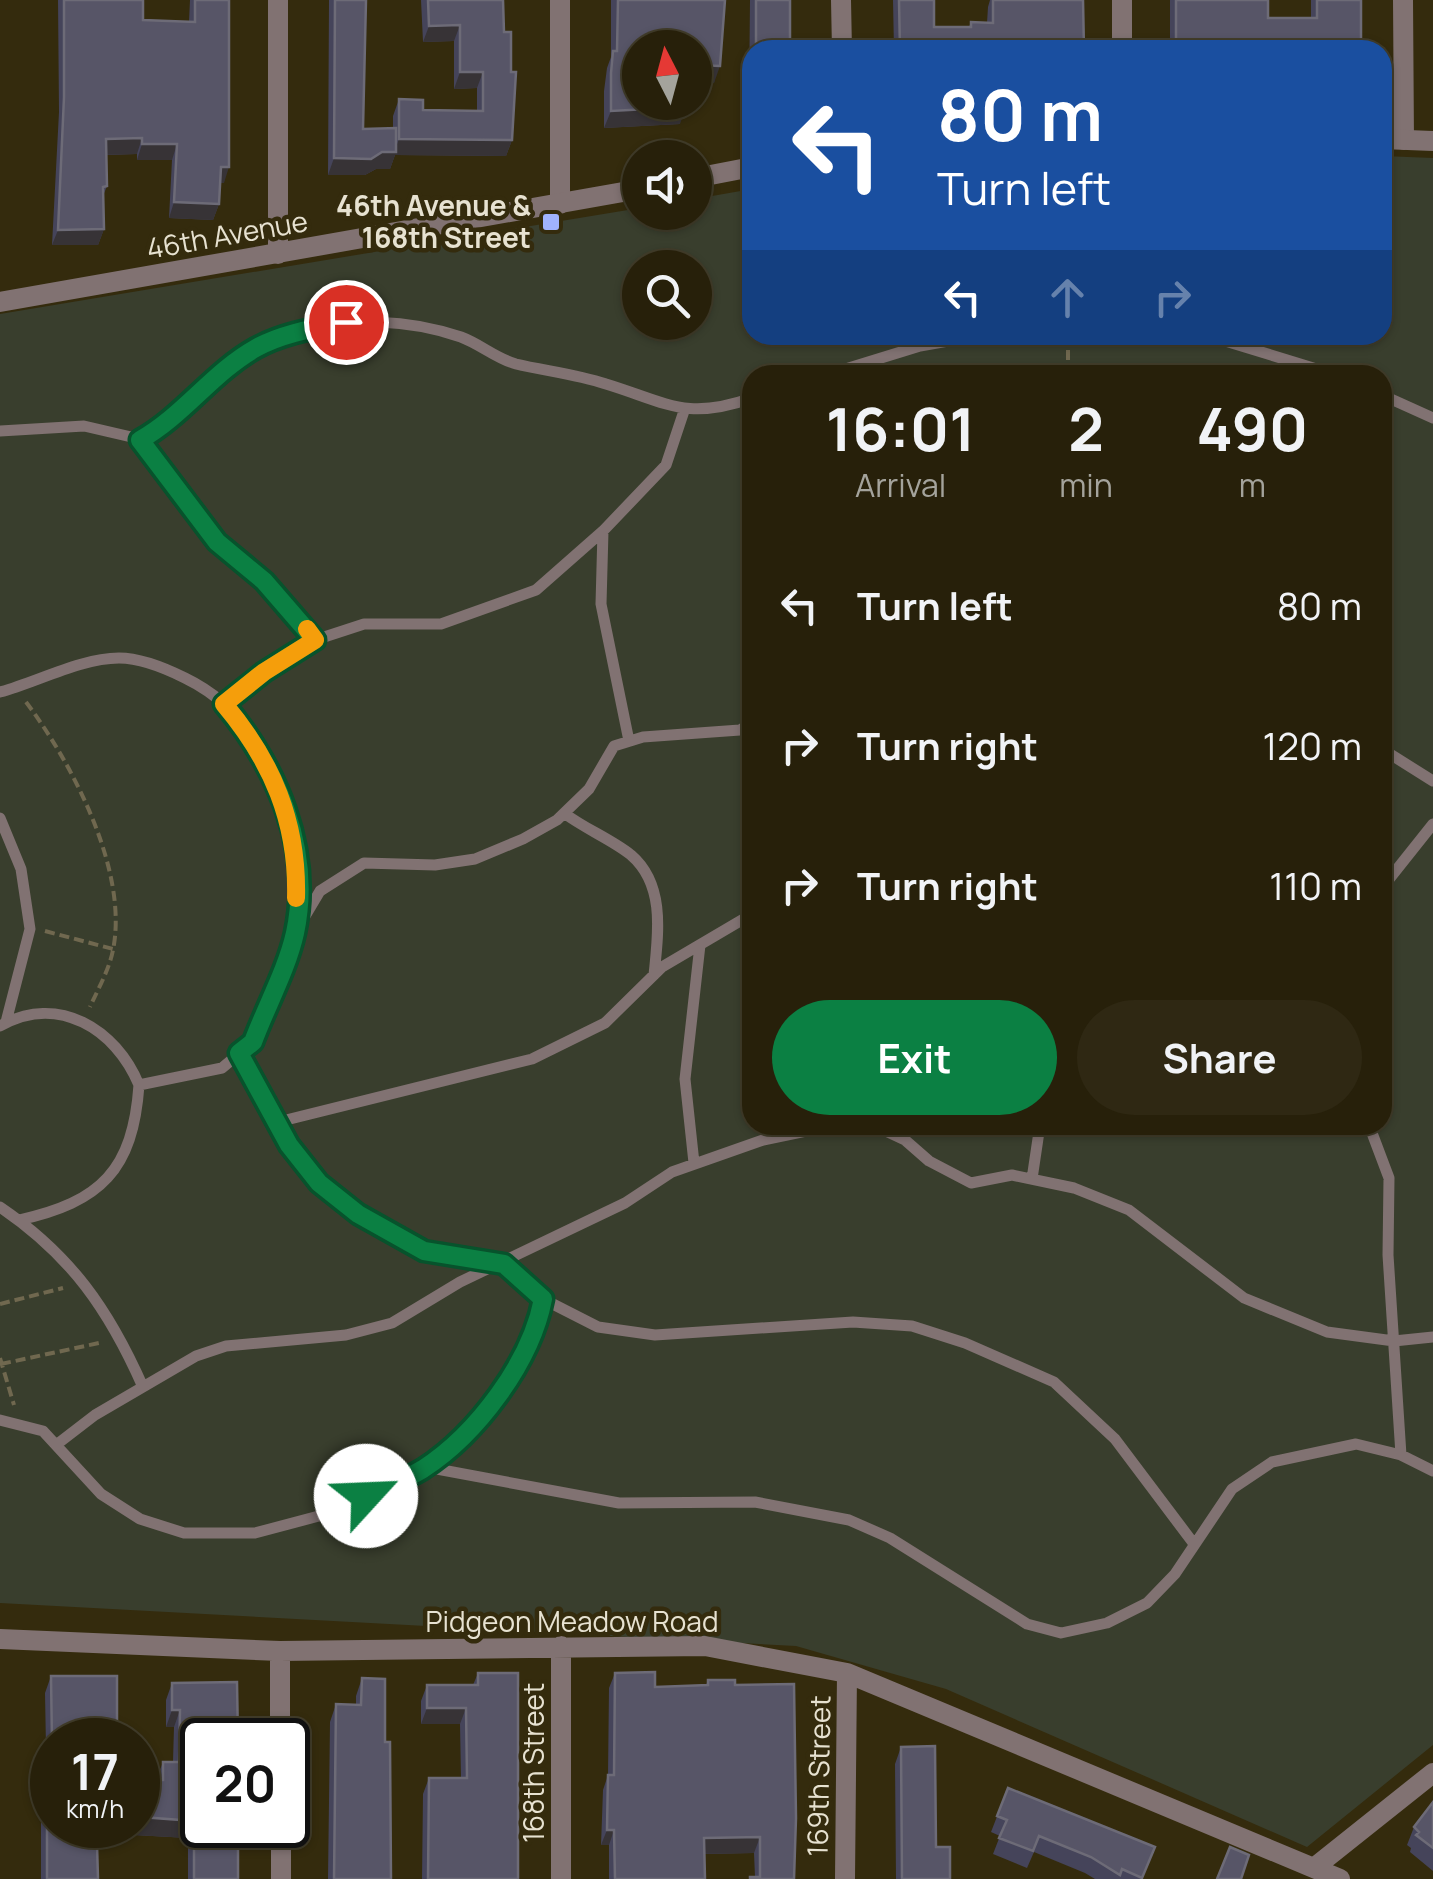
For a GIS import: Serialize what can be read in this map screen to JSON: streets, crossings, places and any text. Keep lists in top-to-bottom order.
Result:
{
  "streets": {
    "street": [
      "46th Avenue",
      "Pidgeon Meadow Road",
      "168th Street",
      "169th Street"
    ]
  },
  "crossings": [
    ["Pidgeon Meadow Road", "168th Street"],
    ["Pidgeon Meadow Road", "169th Street"]
  ],
  "places": {
    "transit": ["46th Avenue & 168th Street"]
  },
  "north": "top",
  "page": {
    "turn": ["80 m", "Turn left"],
    "eta": [
      "16:01",
      "Arrival",
      "2",
      "min",
      "490",
      "m"
    ],
    "list": [
      {
        "name": "Turn left",
        "value": "80 m"
      },
      {
        "name": "Turn right",
        "value": "120 m"
      },
      {
        "name": "Turn right",
        "value": "110 m"
      }
    ],
    "buttons": ["Exit", "Share"],
    "speed": "17 km/h",
    "limit": "20"
  }
}
